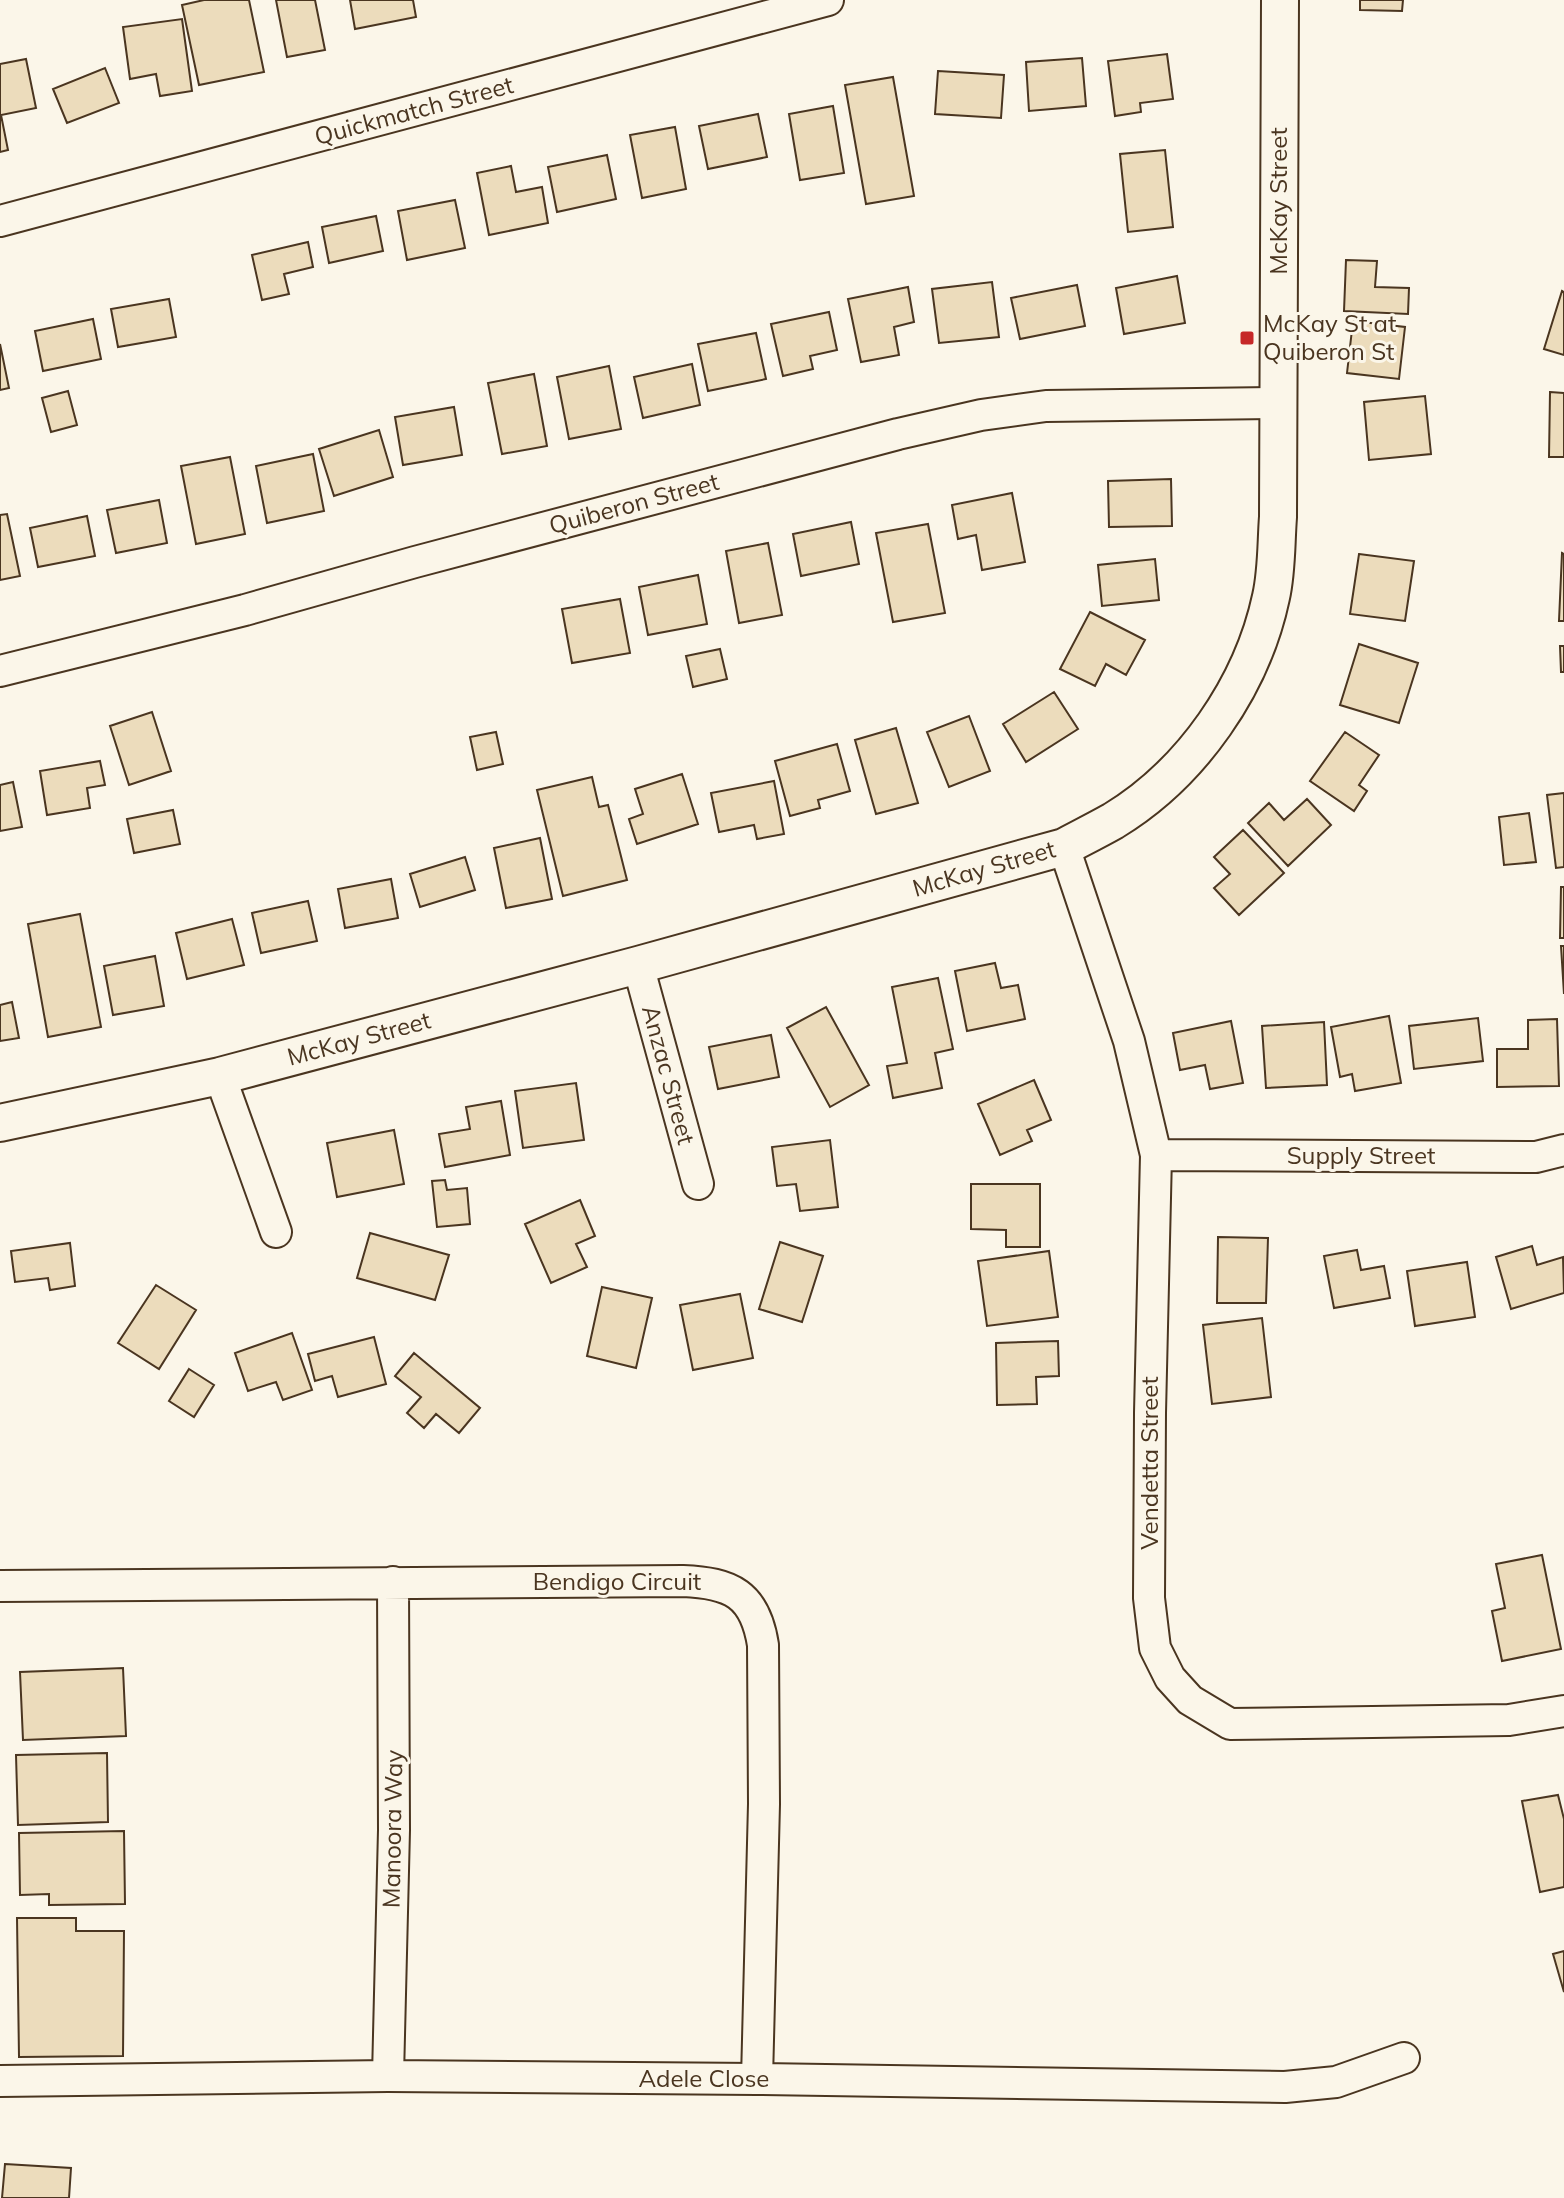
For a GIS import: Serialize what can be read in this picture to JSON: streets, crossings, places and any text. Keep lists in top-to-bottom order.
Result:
{
  "streets": {
    "street": [
      "Quickmatch Street",
      "McKay Street",
      "Quiberon Street",
      "Anzac Street",
      "Supply Street",
      "Vendetta Street",
      "Bendigo Circuit",
      "Manoora Way",
      "Adele Close"
    ]
  },
  "crossings": [
    ["McKay Street", "Quiberon Street"],
    ["McKay Street", "Anzac Street"],
    ["McKay Street", "Vendetta Street"],
    ["Supply Street", "Vendetta Street"],
    ["Bendigo Circuit", "Manoora Way"],
    ["Bendigo Circuit", "Adele Close"],
    ["Manoora Way", "Adele Close"]
  ],
  "places": {
    "transit": ["McKay St at Quiberon St"]
  }
}
